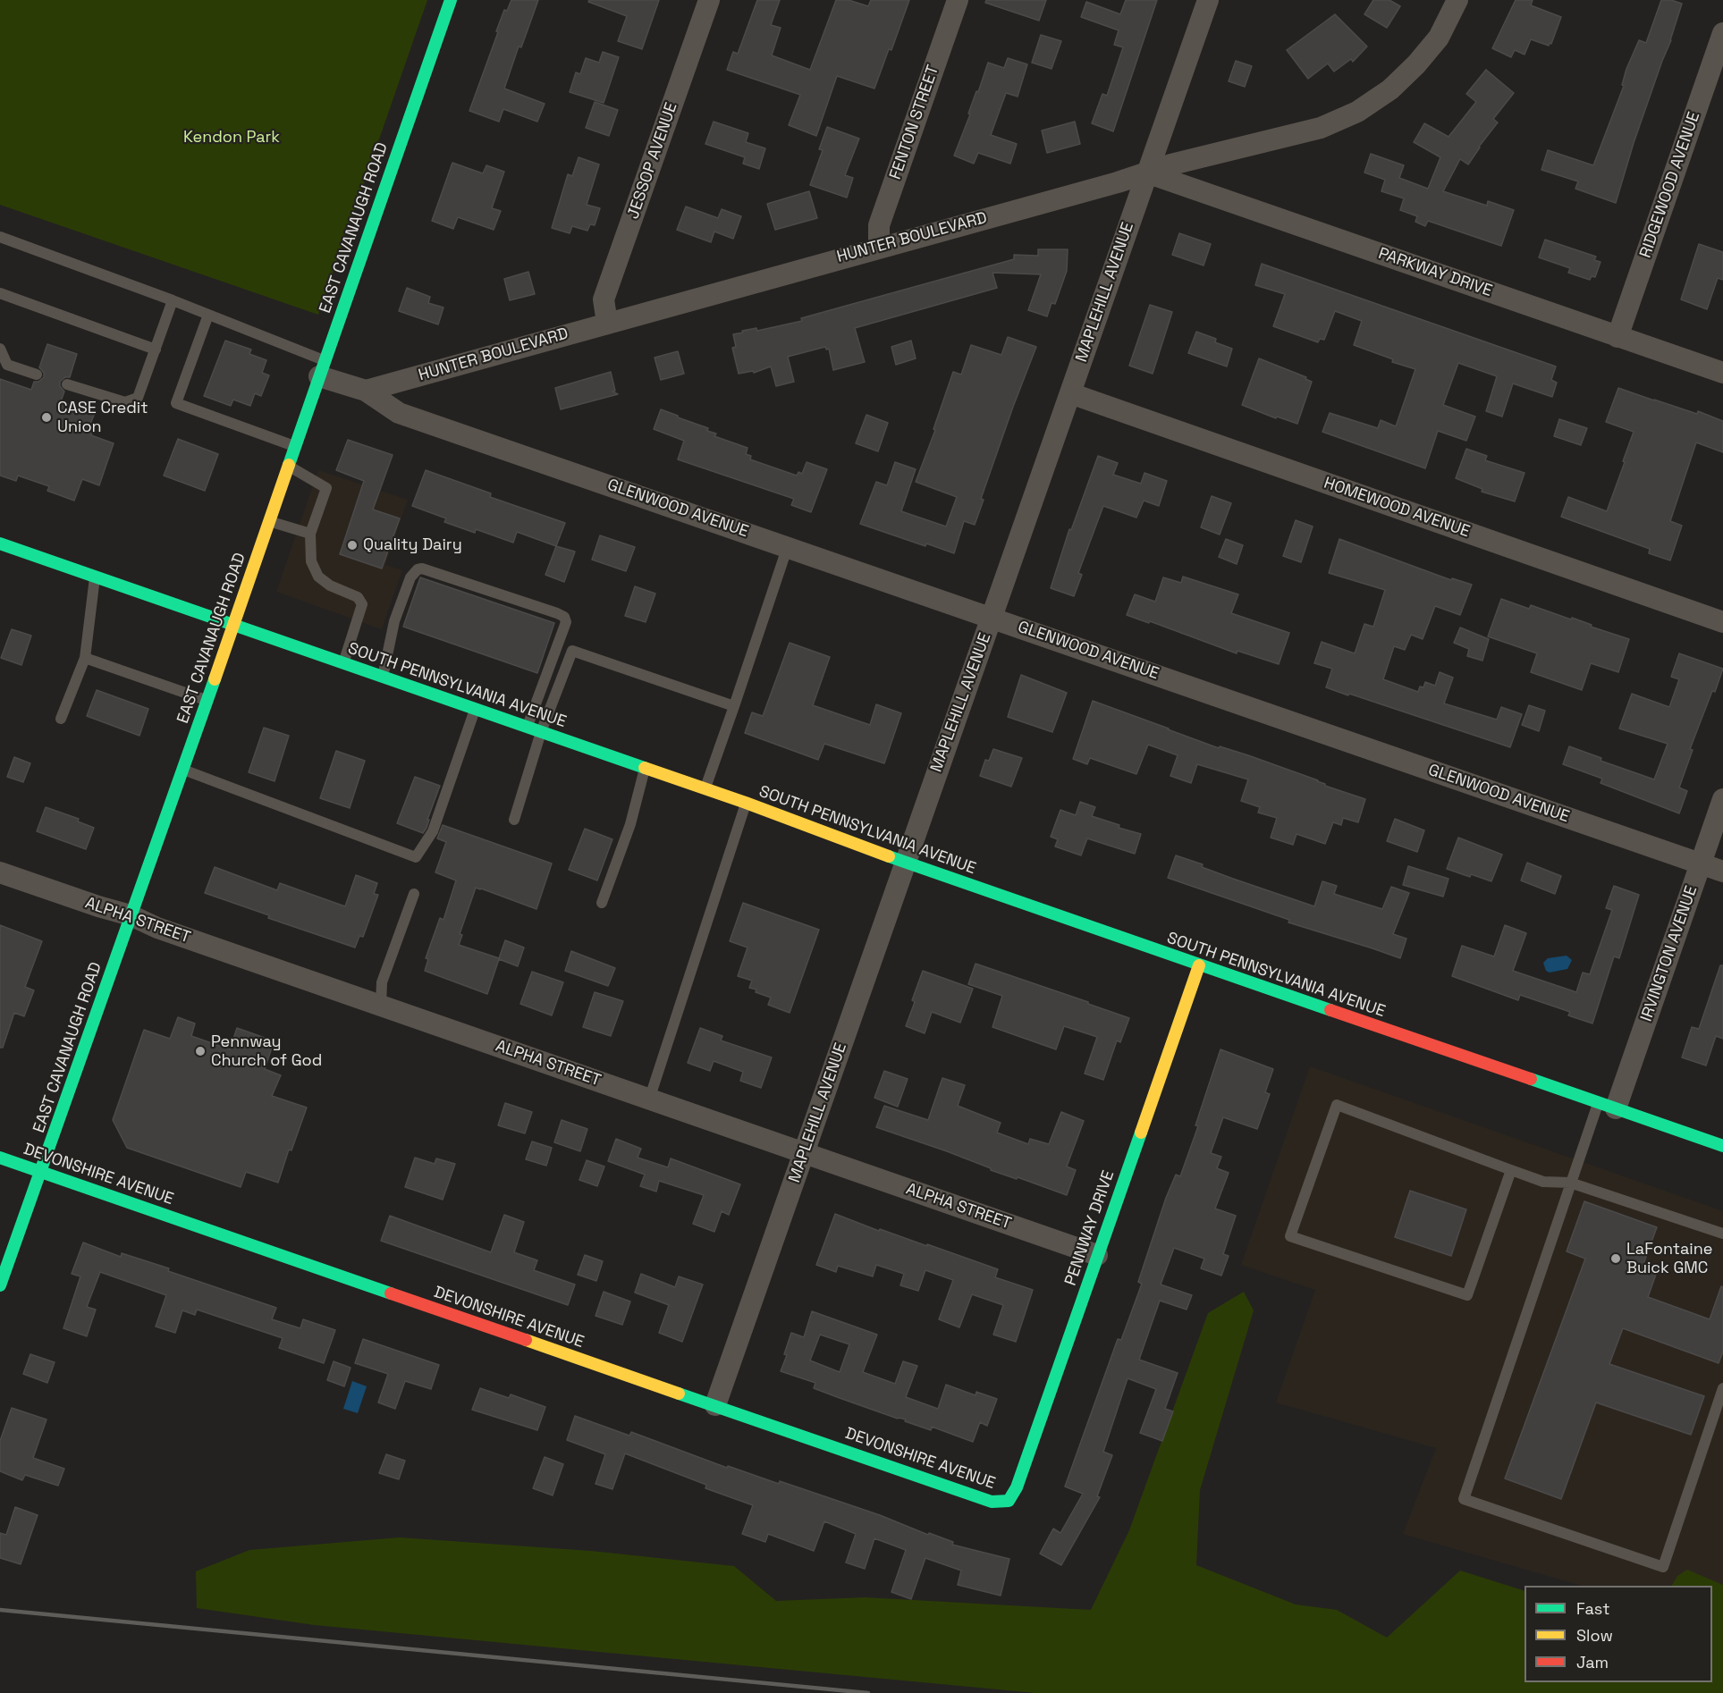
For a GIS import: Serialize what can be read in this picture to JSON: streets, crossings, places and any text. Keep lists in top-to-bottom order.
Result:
{
  "streets": {
    "street": [
      "FENTON STREET",
      "JESSOP AVENUE",
      "RIDGEWOOD AVENUE",
      "EAST CAVANAUGH ROAD",
      "HUNTER BOULEVARD",
      "PARKWAY DRIVE",
      "MAPLEHILL AVENUE",
      "HOMEWOOD AVENUE",
      "GLENWOOD AVENUE",
      "SOUTH PENNSYLVANIA AVENUE",
      "ALPHA STREET",
      "IRVINGTON AVENUE",
      "DEVONSHIRE AVENUE",
      "PENNWAY DRIVE"
    ]
  },
  "crossings": [
    ["FENTON STREET", "HUNTER BOULEVARD"],
    ["JESSOP AVENUE", "HUNTER BOULEVARD"],
    ["RIDGEWOOD AVENUE", "PARKWAY DRIVE"],
    ["EAST CAVANAUGH ROAD", "SOUTH PENNSYLVANIA AVENUE"],
    ["EAST CAVANAUGH ROAD", "ALPHA STREET"],
    ["EAST CAVANAUGH ROAD", "DEVONSHIRE AVENUE"],
    ["HUNTER BOULEVARD", "PARKWAY DRIVE"],
    ["HUNTER BOULEVARD", "MAPLEHILL AVENUE"],
    ["HUNTER BOULEVARD", "GLENWOOD AVENUE"],
    ["PARKWAY DRIVE", "MAPLEHILL AVENUE"],
    ["MAPLEHILL AVENUE", "HOMEWOOD AVENUE"],
    ["MAPLEHILL AVENUE", "GLENWOOD AVENUE"],
    ["MAPLEHILL AVENUE", "SOUTH PENNSYLVANIA AVENUE"],
    ["MAPLEHILL AVENUE", "ALPHA STREET"],
    ["MAPLEHILL AVENUE", "DEVONSHIRE AVENUE"],
    ["GLENWOOD AVENUE", "IRVINGTON AVENUE"],
    ["SOUTH PENNSYLVANIA AVENUE", "IRVINGTON AVENUE"],
    ["SOUTH PENNSYLVANIA AVENUE", "PENNWAY DRIVE"],
    ["ALPHA STREET", "PENNWAY DRIVE"],
    ["DEVONSHIRE AVENUE", "PENNWAY DRIVE"]
  ],
  "parks": ["Kendon Park"],
  "places": [
    "CASE Credit Union",
    "Quality Dairy",
    "Pennway Church of God",
    "LaFontaine Buick GMC"
  ],
  "legend": ["Fast", "Slow", "Jam"]
}
